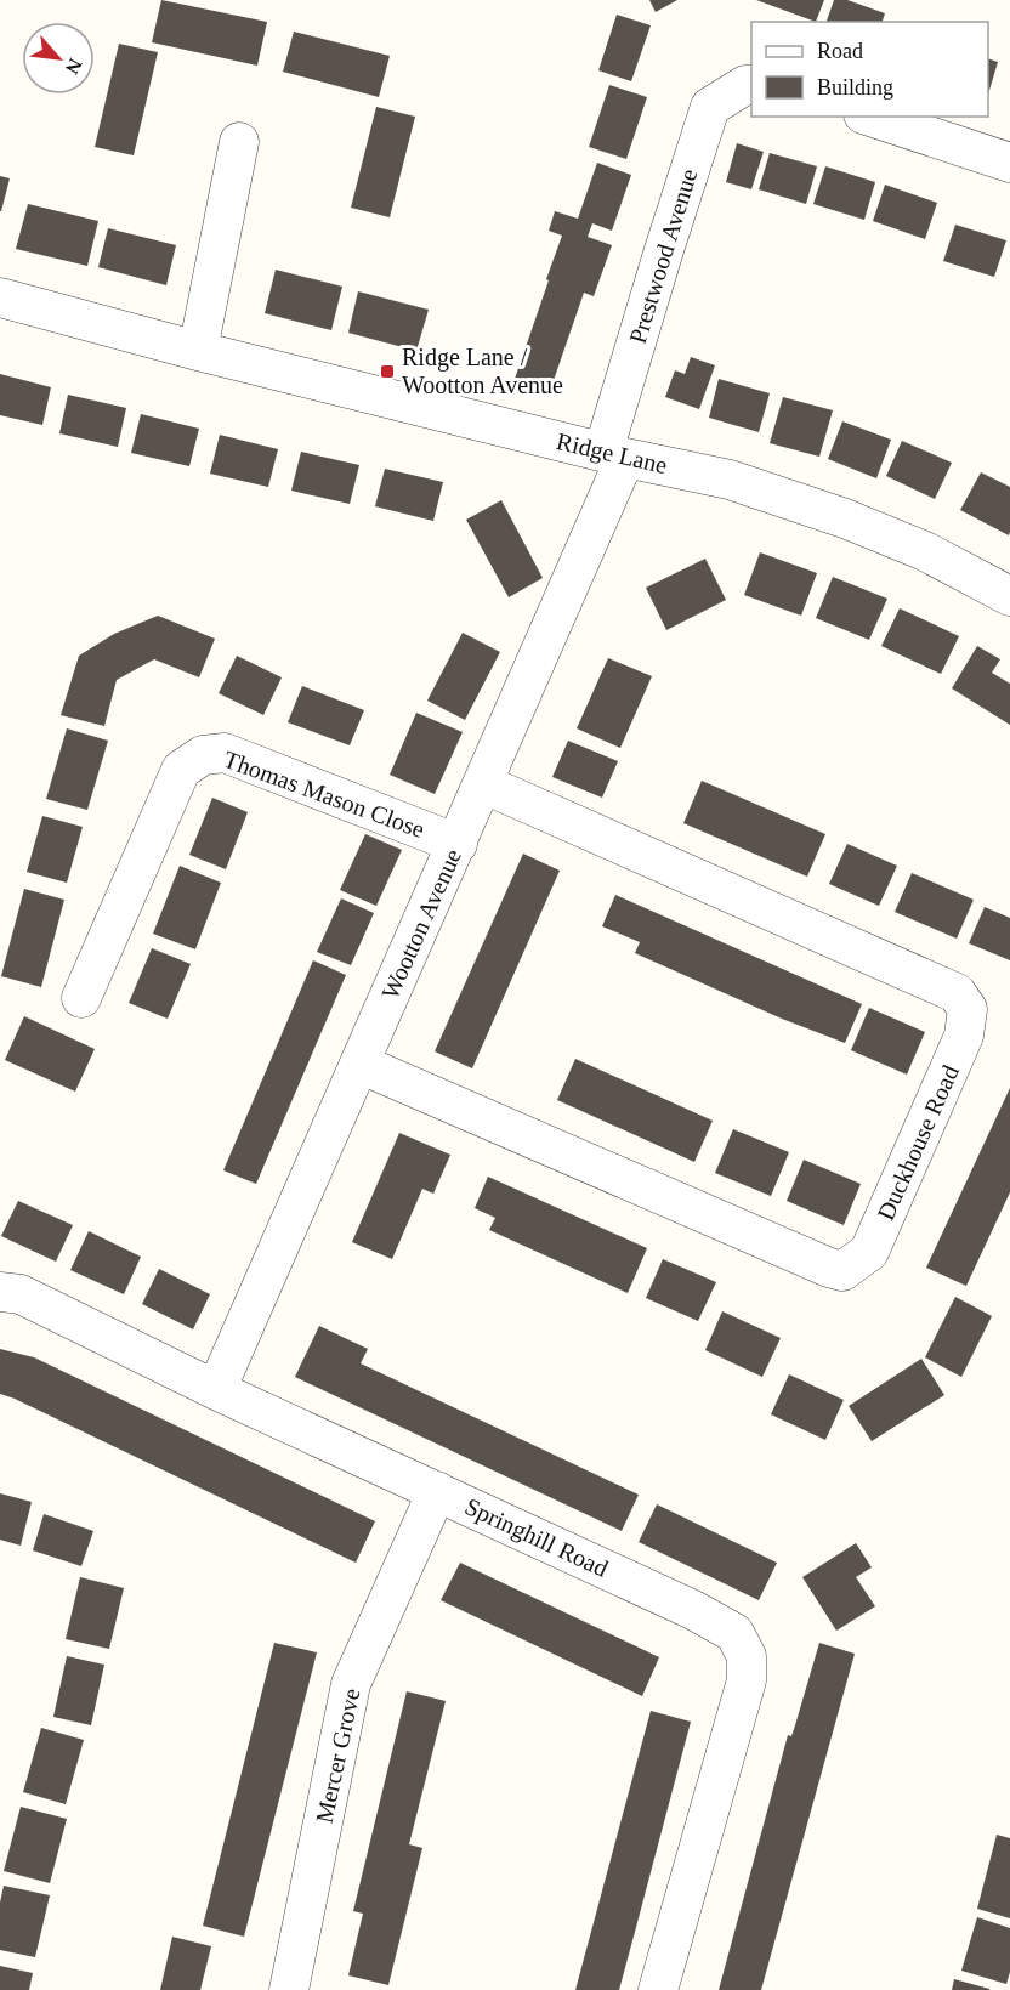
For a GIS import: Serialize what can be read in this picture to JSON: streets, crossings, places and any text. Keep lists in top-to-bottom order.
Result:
{
  "streets": {
    "street": [
      "Prestwood Avenue",
      "Ridge Lane",
      "Thomas Mason Close",
      "Wootton Avenue",
      "Duckhouse Road",
      "Springhill Road",
      "Mercer Grove"
    ]
  },
  "crossings": [
    ["Prestwood Avenue", "Ridge Lane"],
    ["Prestwood Avenue", "Wootton Avenue"],
    ["Ridge Lane", "Wootton Avenue"],
    ["Thomas Mason Close", "Wootton Avenue"],
    ["Wootton Avenue", "Duckhouse Road"],
    ["Wootton Avenue", "Springhill Road"],
    ["Springhill Road", "Mercer Grove"]
  ],
  "places": {
    "transit": ["Ridge Lane / Wootton Avenue"]
  },
  "legend": ["Road", "Building"],
  "north": "bottom right"
}
